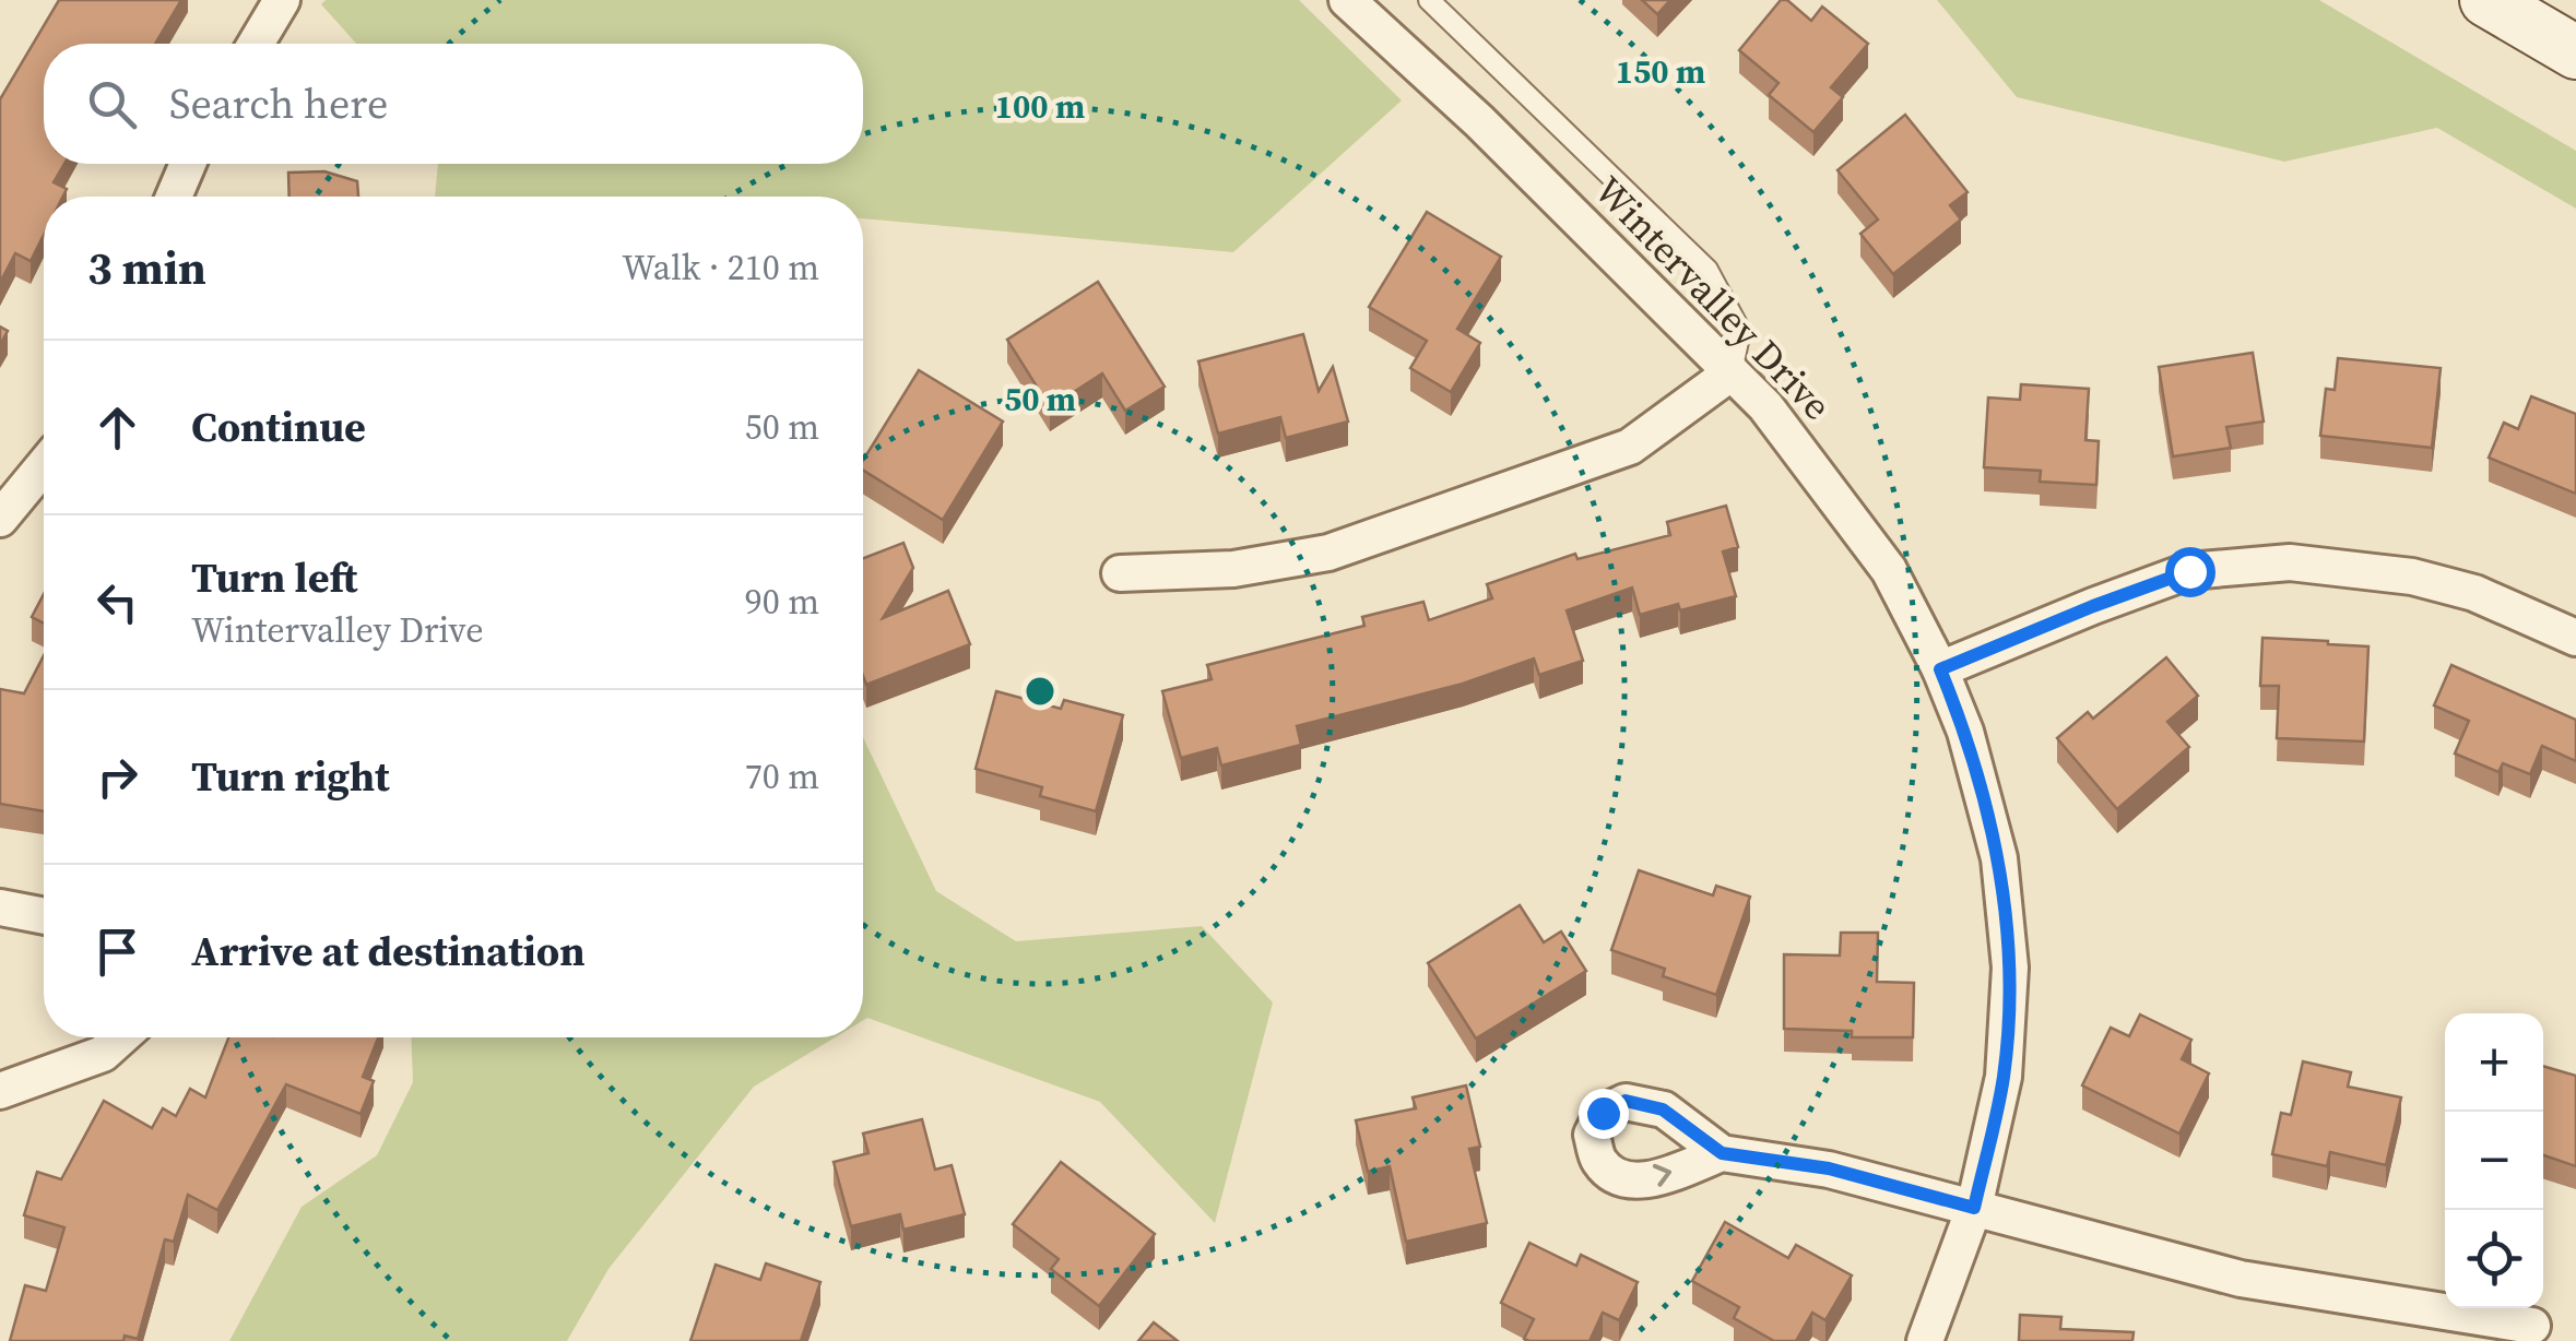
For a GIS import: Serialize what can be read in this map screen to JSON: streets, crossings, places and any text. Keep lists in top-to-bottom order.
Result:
{
  "streets": {
    "street": ["Wintervalley Drive"]
  },
  "page": {
    "search": "Search here",
    "heading": ["3 min", "Walk · 210 m"],
    "list": [
      ["Continue", "50 m"],
      ["Turn left", "Wintervalley Drive", "90 m"],
      ["Turn right", "70 m"],
      "Arrive at destination"
    ],
    "map_buttons": ["+", "−"]
  },
  "rings": ["150 m", "100 m", "50 m"]
}
